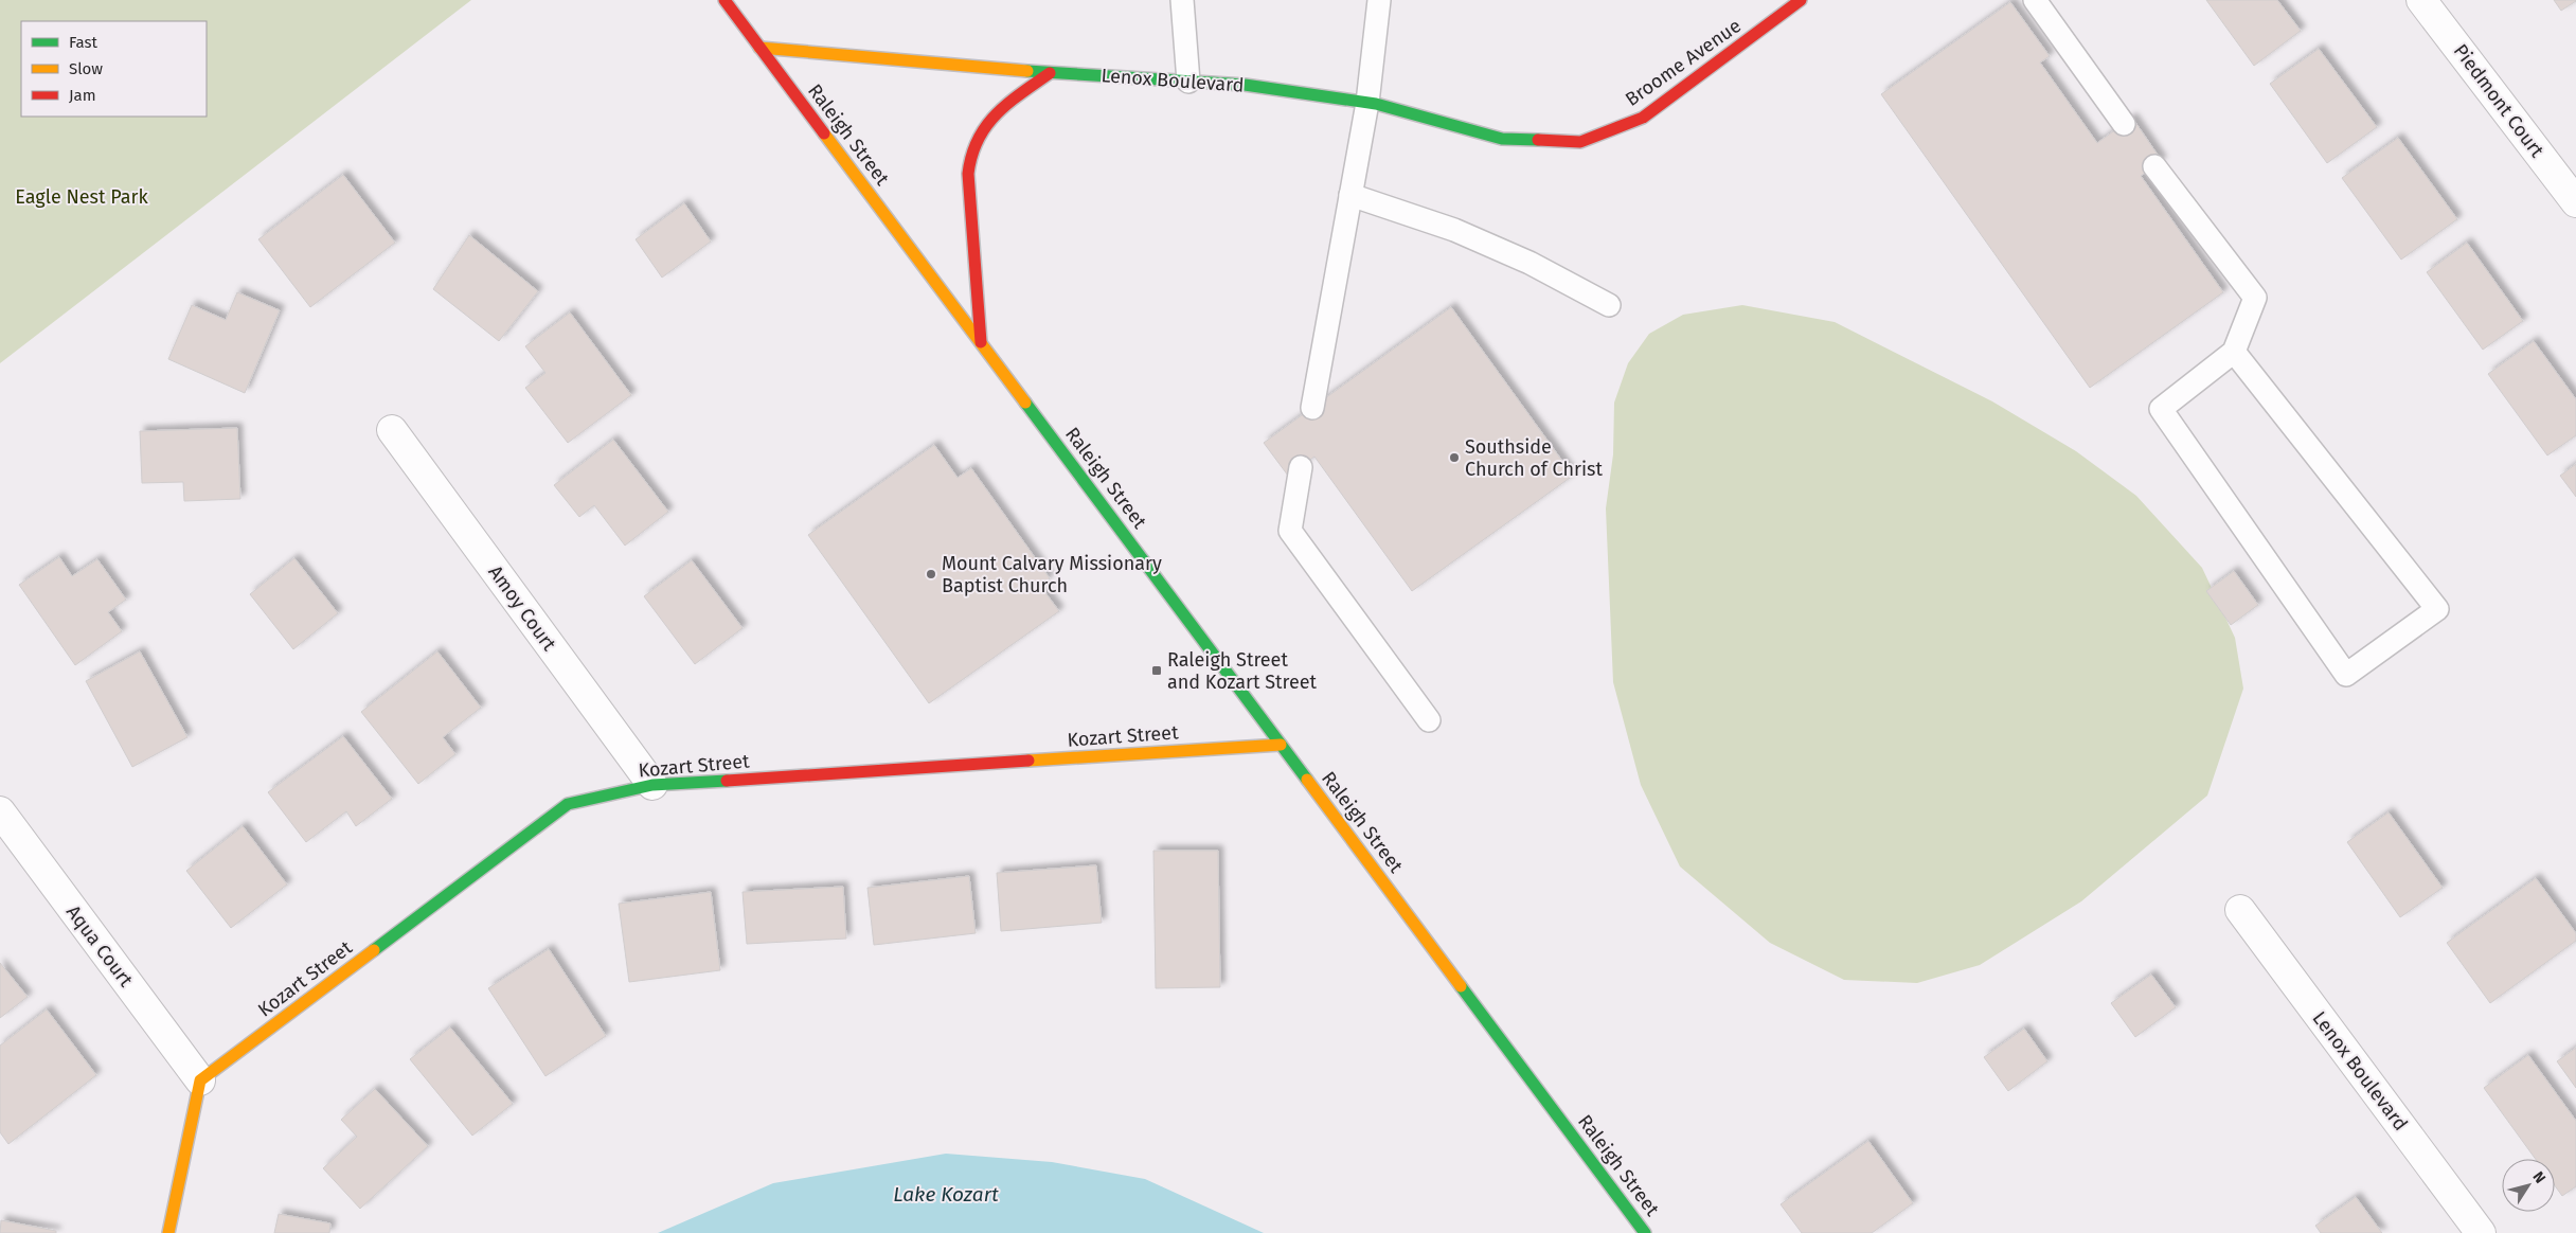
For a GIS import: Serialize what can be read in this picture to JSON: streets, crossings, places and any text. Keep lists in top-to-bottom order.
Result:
{
  "streets": {
    "street": [
      "Broome Avenue",
      "Lenox Boulevard",
      "Piedmont Court",
      "Raleigh Street",
      "Amoy Court",
      "Kozart Street",
      "Aqua Court"
    ]
  },
  "crossings": [
    ["Broome Avenue", "Lenox Boulevard"],
    ["Lenox Boulevard", "Raleigh Street"],
    ["Raleigh Street", "Kozart Street"],
    ["Amoy Court", "Kozart Street"],
    ["Kozart Street", "Aqua Court"]
  ],
  "water": ["Lake Kozart"],
  "parks": ["Eagle Nest Park"],
  "places": {
    "other": ["Southside Church of Christ", "Mount Calvary Missionary Baptist Church"],
    "transit": ["Raleigh Street and Kozart Street"]
  },
  "legend": ["Fast", "Slow", "Jam"],
  "north": "top right"
}
